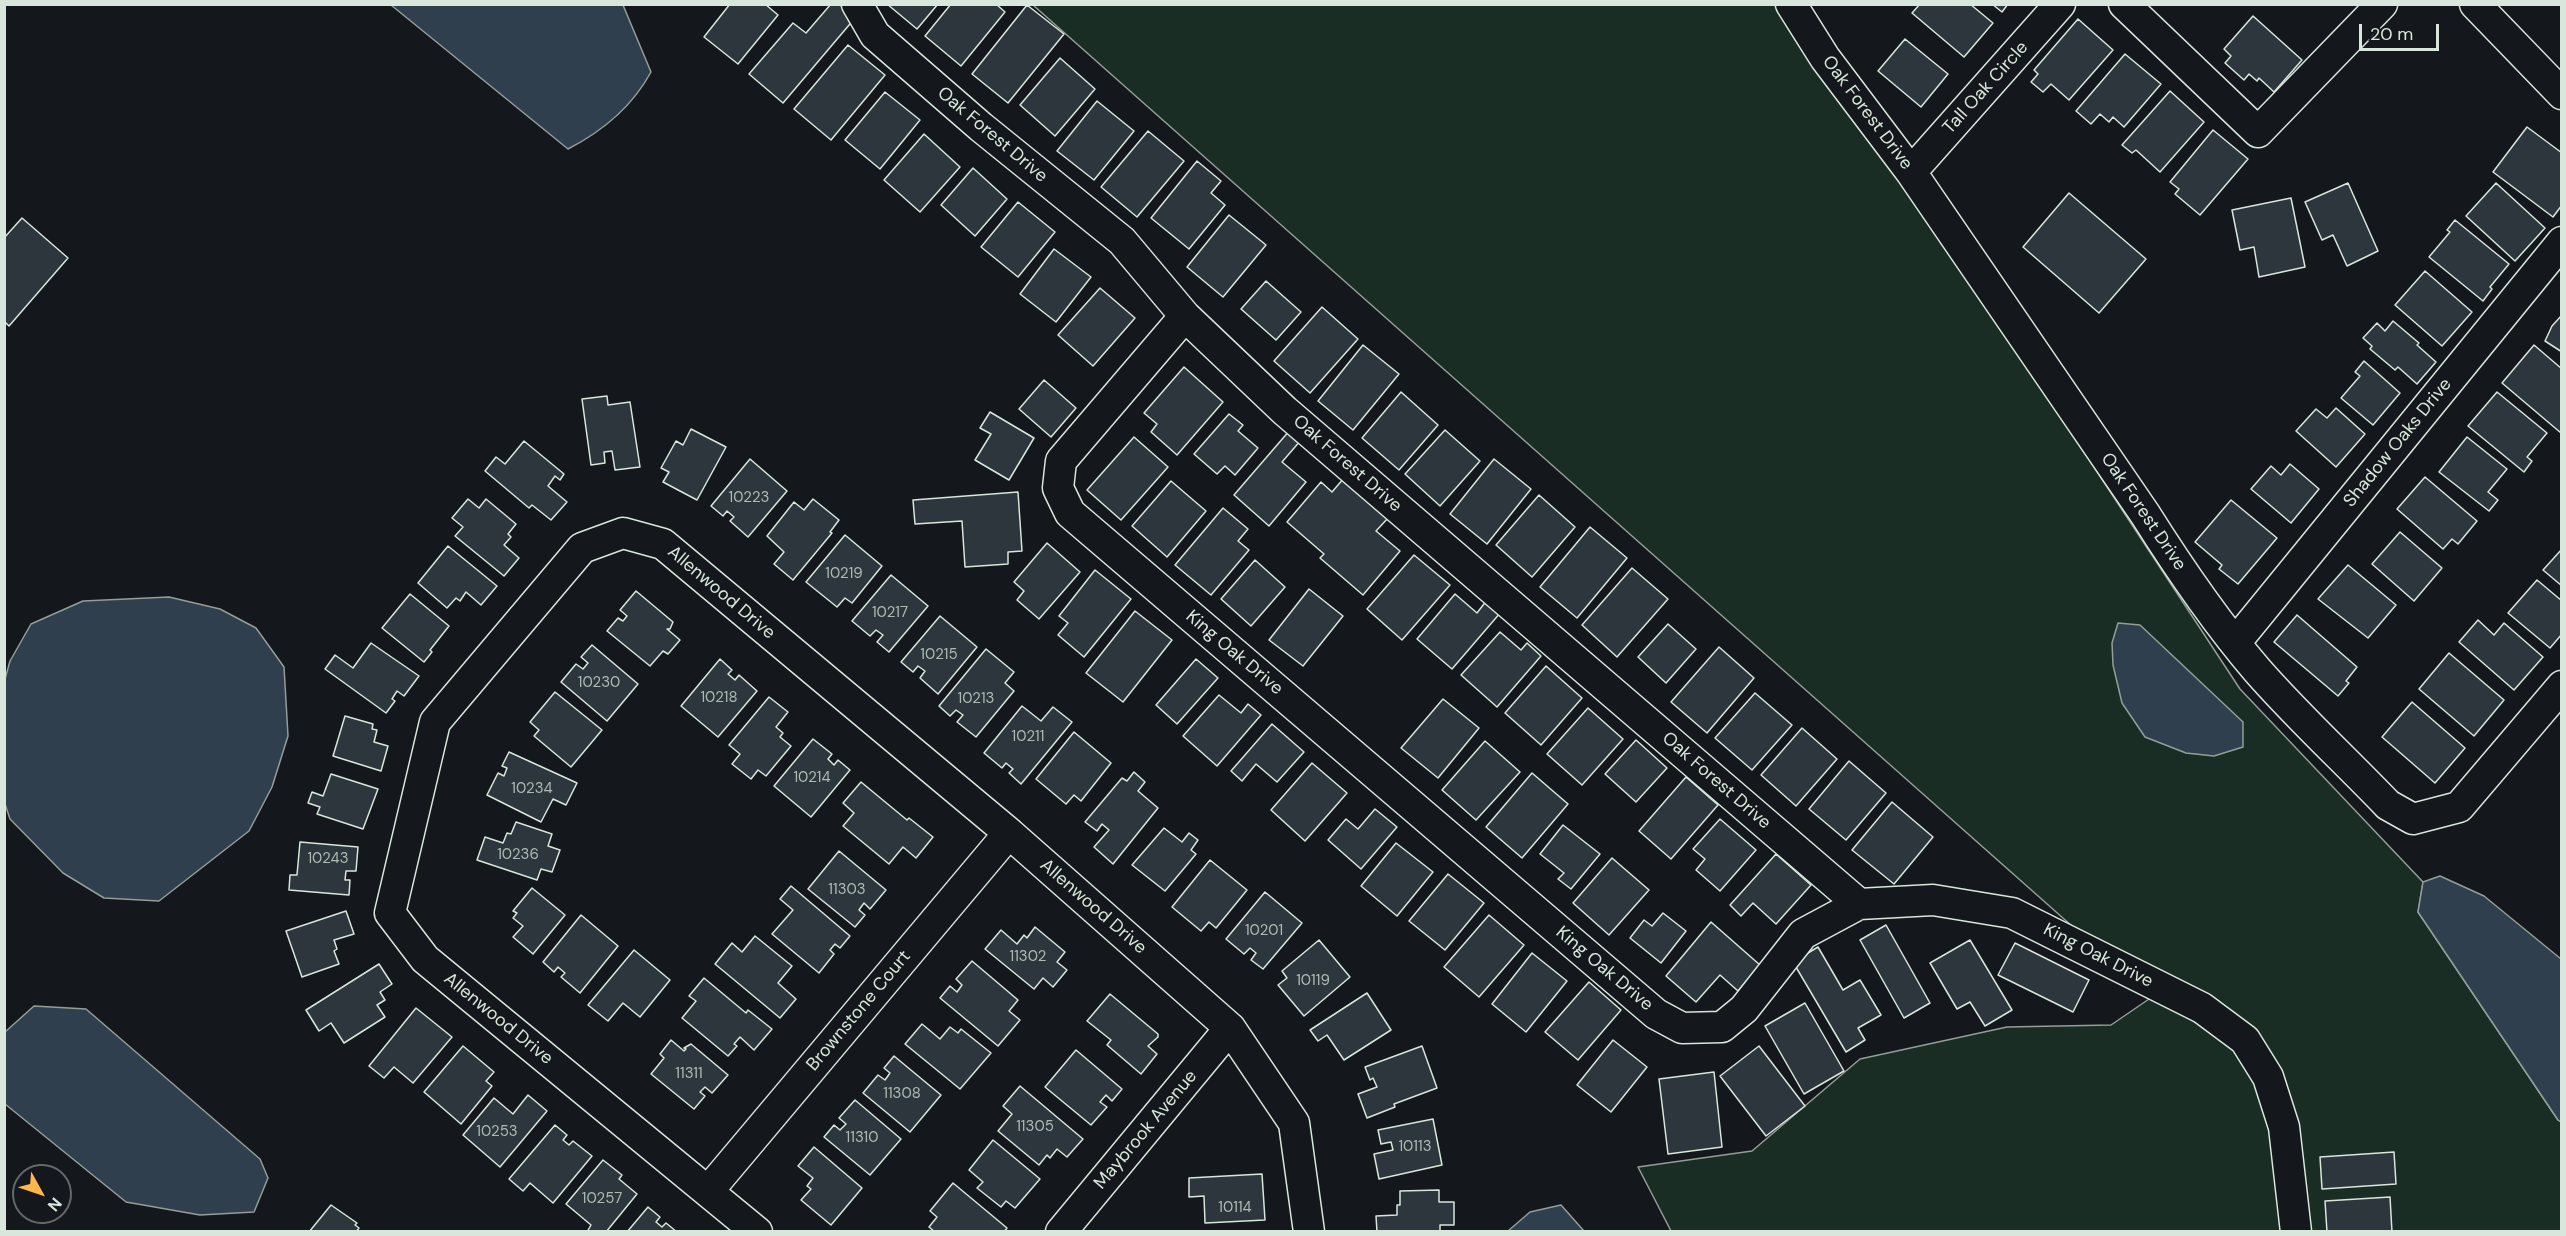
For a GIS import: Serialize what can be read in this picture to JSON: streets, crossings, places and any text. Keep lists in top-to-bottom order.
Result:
{
  "streets": {
    "street": [
      "Tall Oak Circle",
      "Oak Forest Drive",
      "Shadow Oaks Drive",
      "Allenwood Drive",
      "King Oak Drive",
      "Brownstone Court",
      "Maybrook Avenue"
    ]
  },
  "crossings": [
    ["Tall Oak Circle", "Oak Forest Drive"],
    ["Oak Forest Drive", "Shadow Oaks Drive"],
    ["Oak Forest Drive", "King Oak Drive"],
    ["Allenwood Drive", "Brownstone Court"],
    ["Allenwood Drive", "Maybrook Avenue"]
  ],
  "house_numbers": [
    "10223",
    "10219",
    "10217",
    "10215",
    "10230",
    "10218",
    "10213",
    "10211",
    "10214",
    "10234",
    "10236",
    "10243",
    "11303",
    "10201",
    "11302",
    "10119",
    "11311",
    "11308",
    "11305",
    "10253",
    "11310",
    "10113",
    "10257",
    "10114"
  ],
  "scale_bar": "20 m",
  "north": "bottom right"
}
